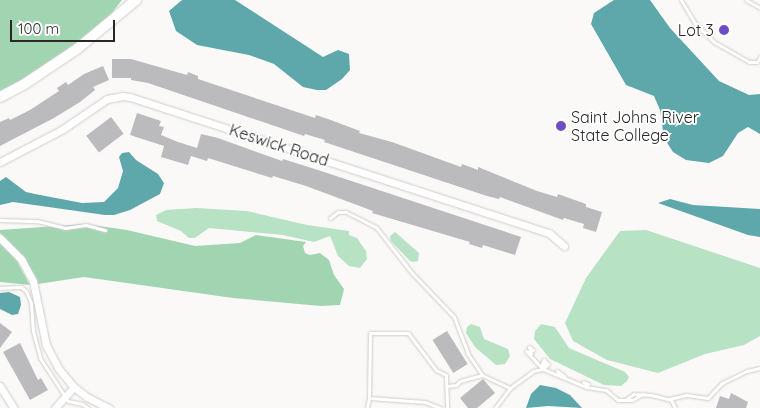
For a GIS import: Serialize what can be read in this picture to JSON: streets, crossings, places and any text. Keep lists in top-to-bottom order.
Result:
{
  "streets": {
    "street": ["Keswick Road"]
  },
  "places": ["Lot 3", "Saint Johns River State College"],
  "scale_bar": "100 m"
}
